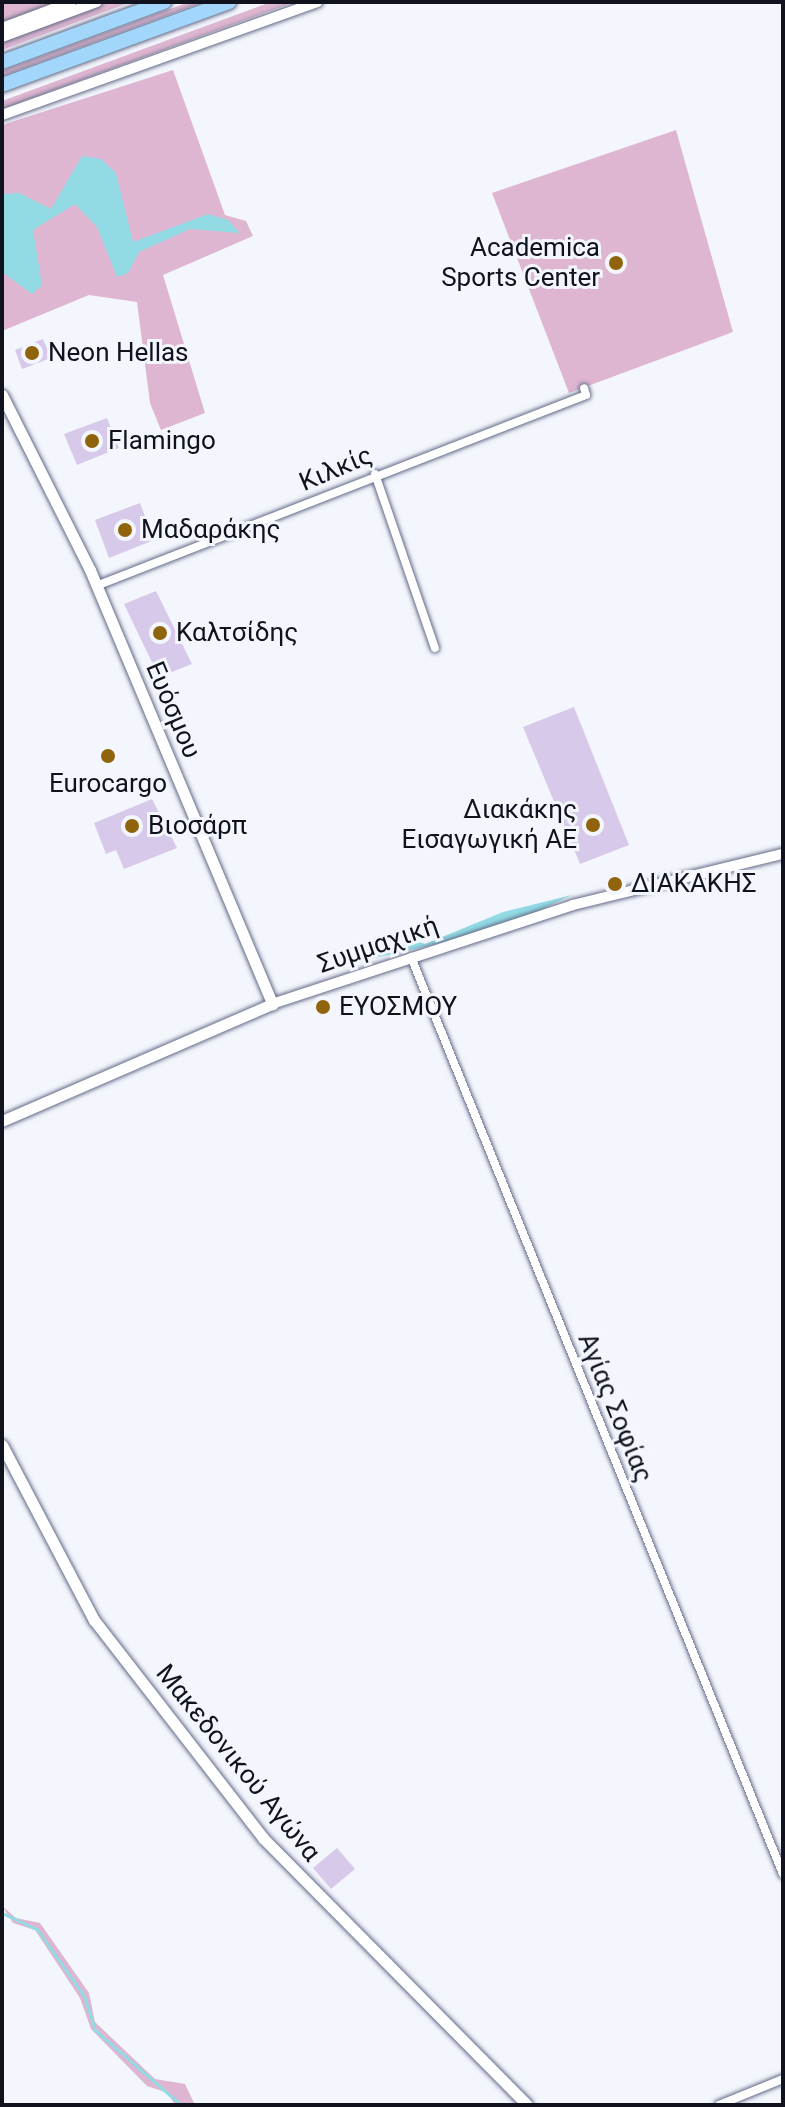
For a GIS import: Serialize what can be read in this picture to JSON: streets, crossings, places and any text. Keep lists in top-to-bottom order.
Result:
{
  "streets": {
    "main road": ["Ευόσμου", "Συμμαχική", "Μακεδονικού Αγώνα"],
    "street": ["Κιλκίς", "Αγίας Σοφίας"]
  },
  "crossings": [
    ["Κιλκίς", "Ευόσμου"],
    ["Ευόσμου", "Συμμαχική"],
    ["Συμμαχική", "Αγίας Σοφίας"]
  ],
  "places": [
    "Academica Sports Center",
    "Neon Hellas",
    "Flamingo",
    "Μαδαράκης",
    "Καλτσίδης",
    "Eurocargo",
    "Διακάκης Εισαγωγική ΑΕ",
    "Βιοσάρπ",
    "ΔΙΑΚΑΚΗΣ",
    "ΕΥΟΣΜΟΥ"
  ]
}
